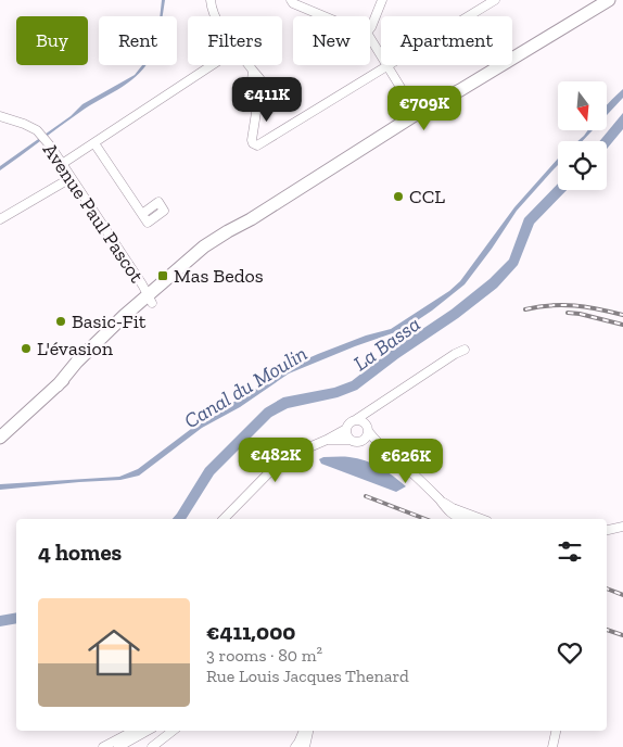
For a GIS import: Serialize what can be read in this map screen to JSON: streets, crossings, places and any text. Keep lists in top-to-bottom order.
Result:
{
  "streets": {
    "street": ["Avenue Paul Pascot"]
  },
  "water": ["La Bassa", "Canal du Moulin"],
  "places": {
    "other": ["CCL", "Basic-Fit", "L'évasion"],
    "transit": ["Mas Bedos"]
  },
  "north": "bottom",
  "page": {
    "chip": [
      "Buy",
      "Rent",
      "Filters",
      "New",
      "Apartment"
    ],
    "price": [
      "€411K",
      "€709K",
      "€482K",
      "€626K"
    ],
    "heading": "4 homes",
    "list": [
      {
        "name": "€411,000",
        "note": "3 rooms · 80 m² · Rue Louis Jacques Thenard"
      }
    ]
  }
}
